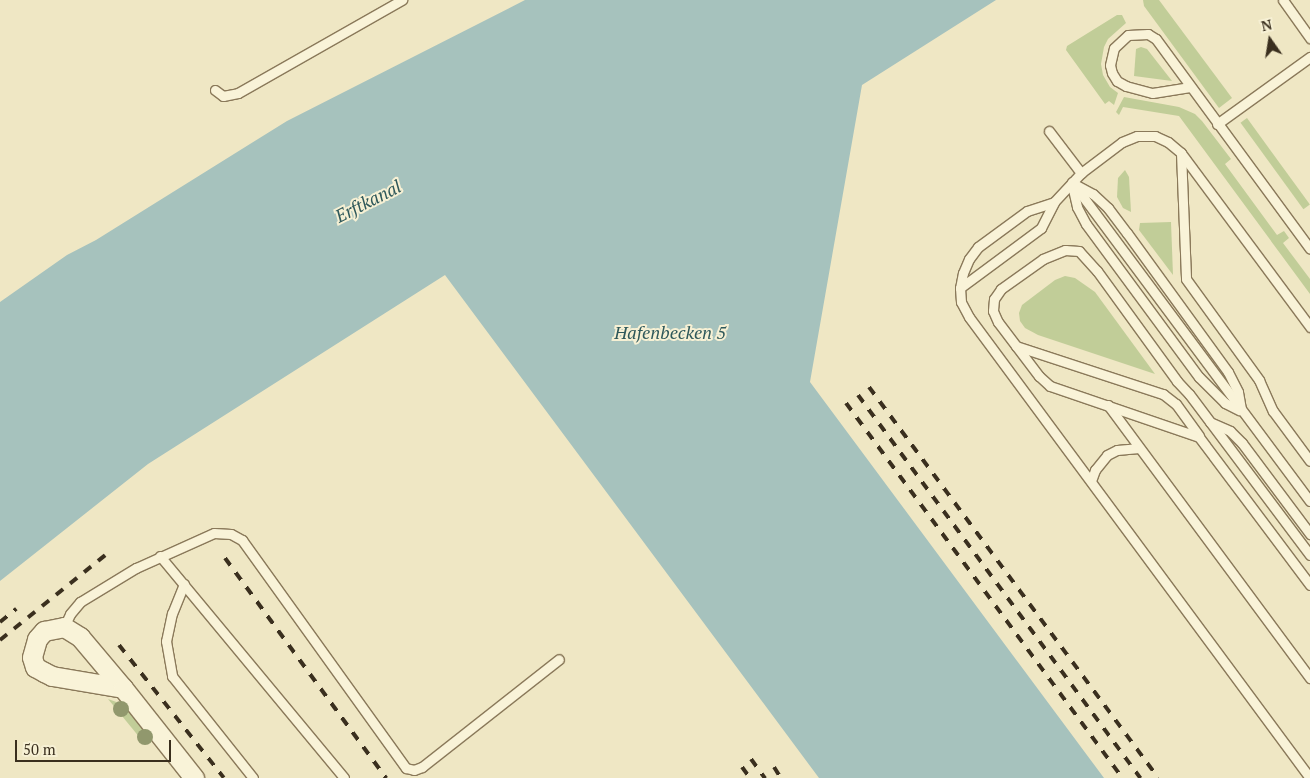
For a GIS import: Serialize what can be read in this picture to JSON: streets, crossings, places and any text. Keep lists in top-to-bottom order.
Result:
{
  "water": ["Erftkanal", "Hafenbecken 5"],
  "scale_bar": "50 m",
  "north": "top"
}
